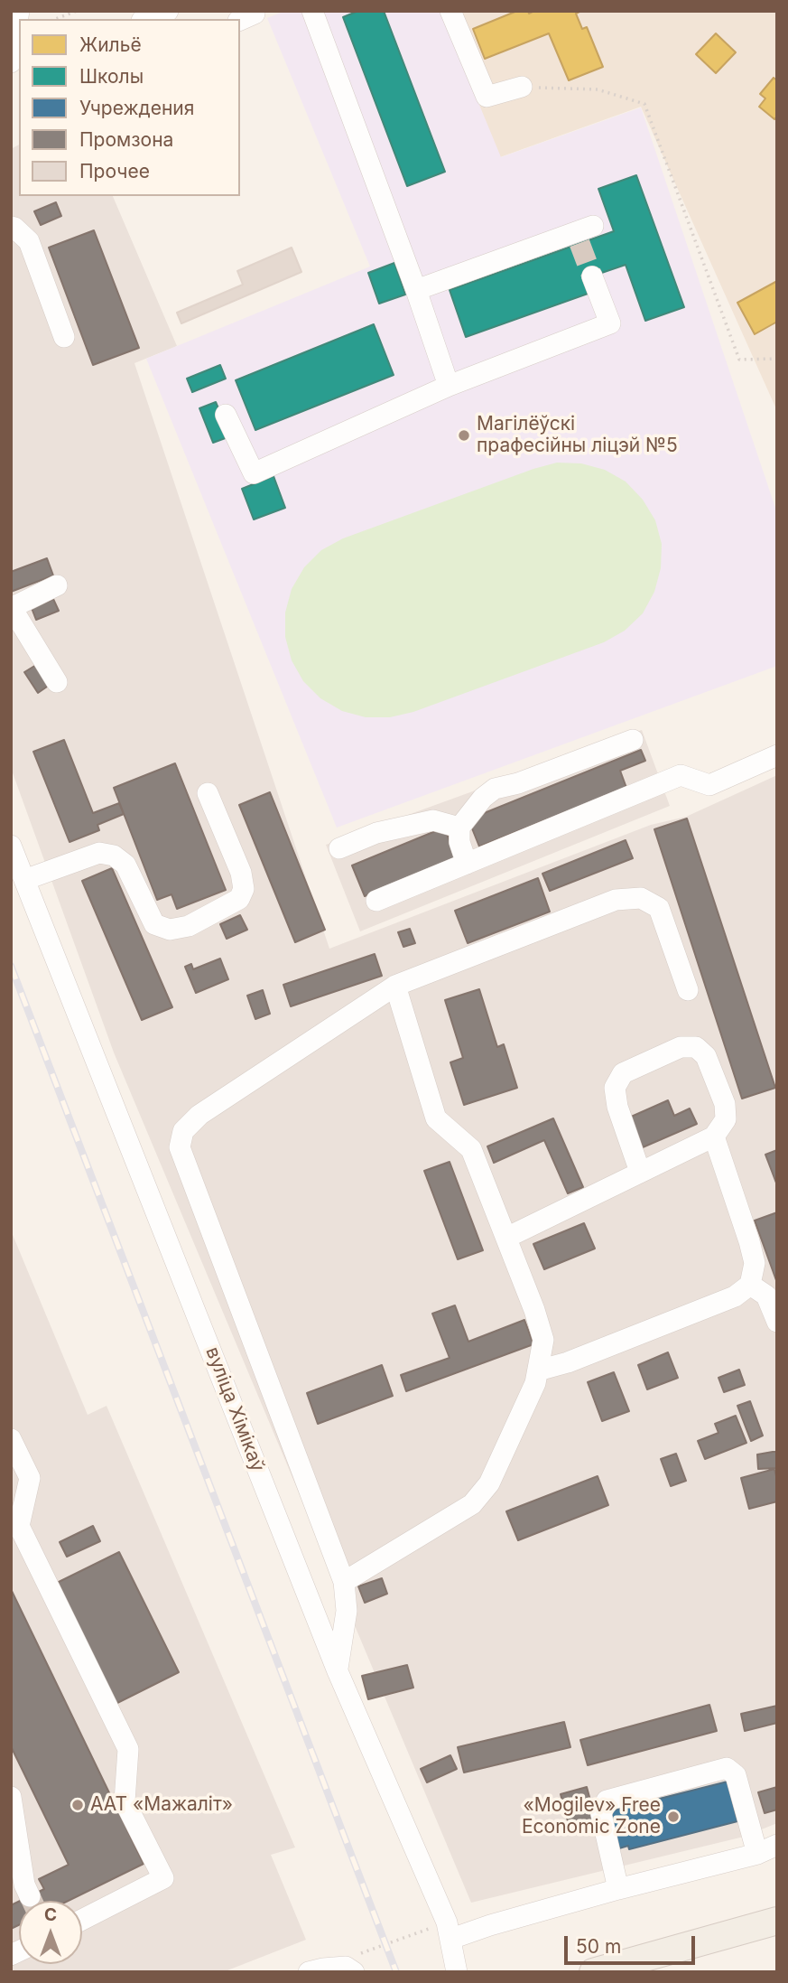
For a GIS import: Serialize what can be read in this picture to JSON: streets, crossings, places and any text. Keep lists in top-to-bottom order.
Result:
{
  "streets": {
    "street": ["вуліца Хімікаў"]
  },
  "places": ["Магілёўскі прафесійны ліцэй №5", "ААТ «Мажаліт»", "«Mogilev» Free Economic Zone"],
  "legend": [
    "Жильё",
    "Школы",
    "Учреждения",
    "Промзона",
    "Прочее"
  ],
  "scale_bar": "50 m",
  "north": "top"
}
